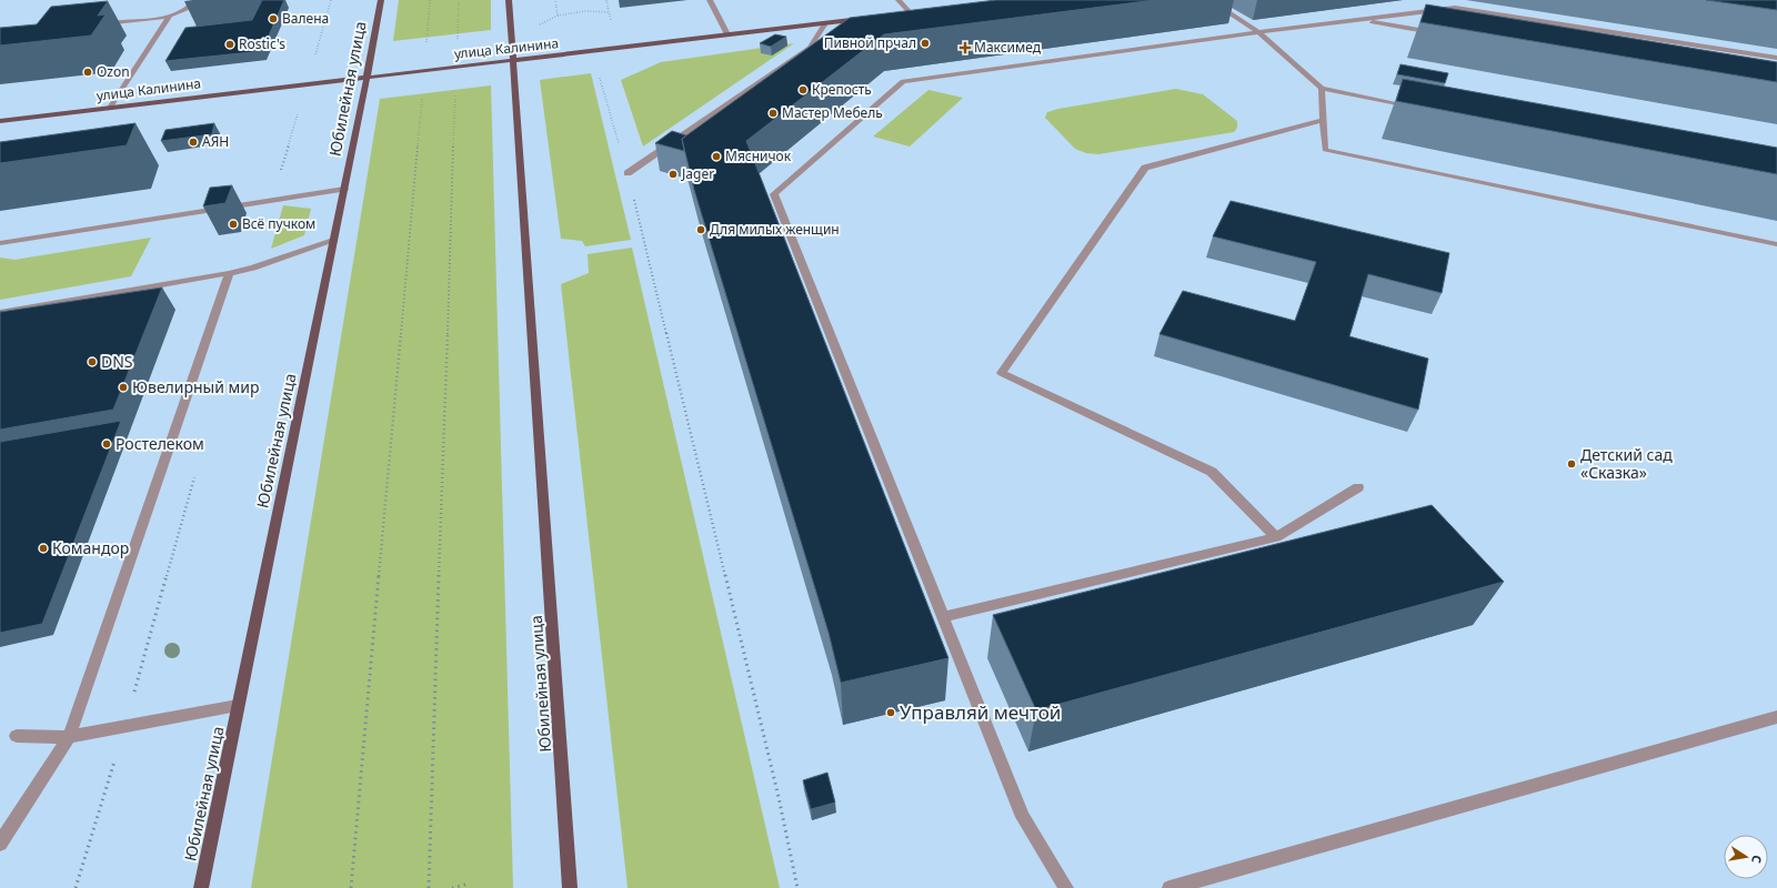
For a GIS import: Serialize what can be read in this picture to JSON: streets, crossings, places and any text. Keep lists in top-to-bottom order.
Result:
{
  "streets": {
    "main road": ["улица Калинина", "Юбилейная улица"]
  },
  "crossings": [
    ["улица Калинина", "Юбилейная улица"]
  ],
  "places": {
    "other": [
      "Валена",
      "Пивной прчал",
      "Rostic's",
      "Ozon",
      "Крепость",
      "Мастер Мебель",
      "АЯН",
      "Мясничок",
      "Jager",
      "Всё пучком",
      "Для милых женщин",
      "DNS",
      "Ювелирный мир",
      "Ростелеком",
      "Детский сад «Сказка»",
      "Командор",
      "Управляй мечтой"
    ],
    "health": ["Максимед"]
  },
  "north": "right"
}
